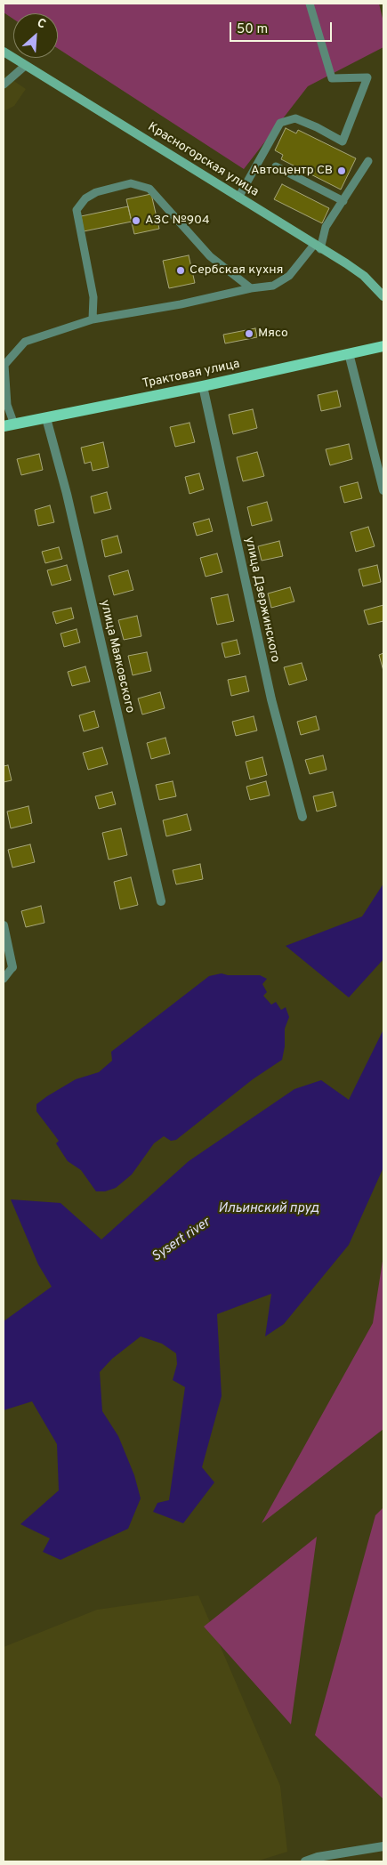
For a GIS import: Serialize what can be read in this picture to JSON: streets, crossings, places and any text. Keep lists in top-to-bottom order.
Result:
{
  "streets": {
    "main road": ["Трактовая улица"],
    "street": ["Красногорская улица", "улица Дзержинского", "улица Маяковского"]
  },
  "crossings": [
    ["Трактовая улица", "улица Дзержинского"],
    ["Трактовая улица", "улица Маяковского"]
  ],
  "water": ["Ильинский пруд", "Sysert river"],
  "places": [
    "Автоцентр СВ",
    "АЗС №904",
    "Сербская кухня",
    "Мясо"
  ],
  "scale_bar": "50 m",
  "north": "top right"
}
